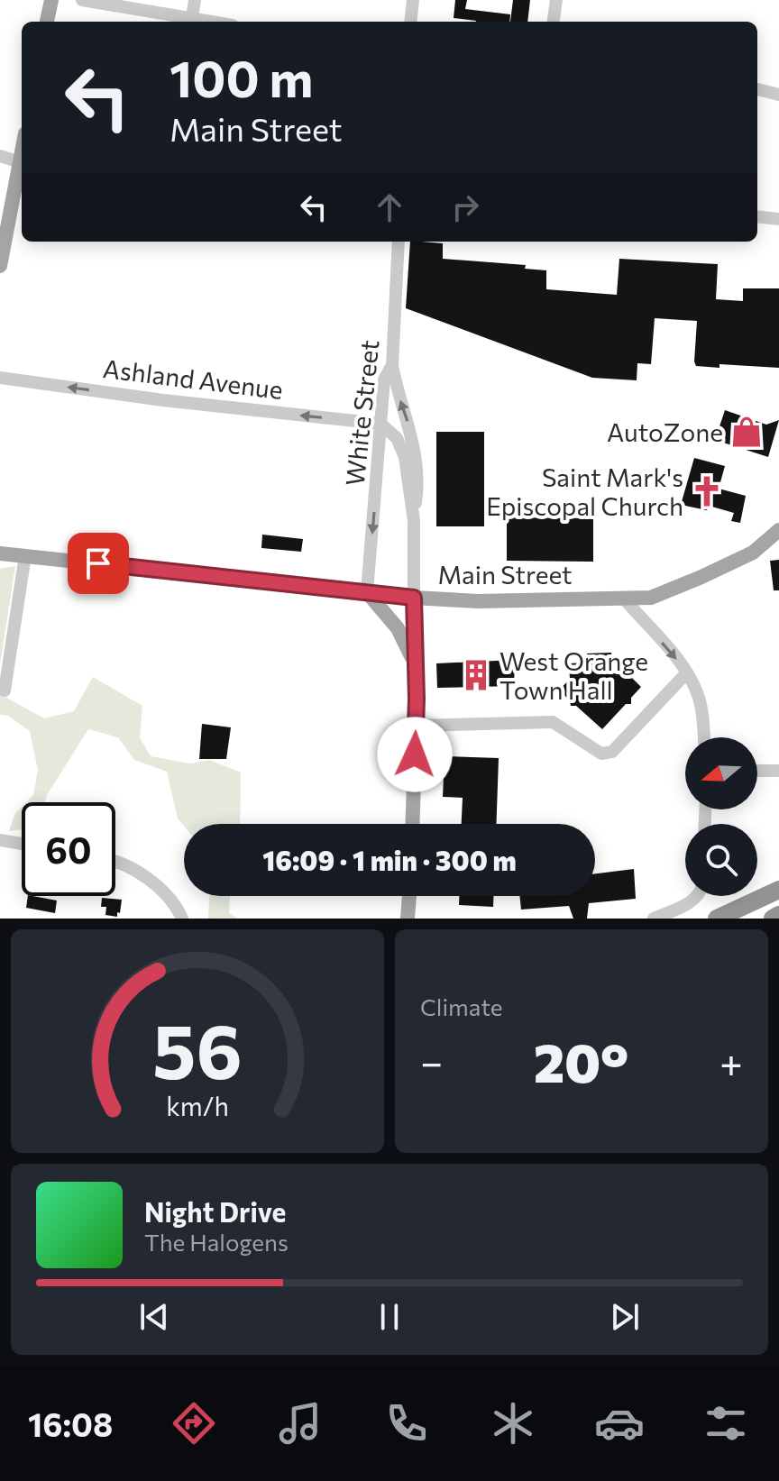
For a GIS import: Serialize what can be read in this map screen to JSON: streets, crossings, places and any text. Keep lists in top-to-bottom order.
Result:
{
  "streets": {
    "main road": ["Main Street"],
    "street": ["Ashland Avenue", "White Street"]
  },
  "crossings": [
    ["Ashland Avenue", "White Street"],
    ["White Street", "Main Street"]
  ],
  "one_way": ["Ashland Avenue"],
  "places": {
    "shop": ["AutoZone"],
    "church": ["Saint Mark's Episcopal Church"],
    "building": ["West Orange Town Hall"]
  },
  "north": "left",
  "page": {
    "turn": ["100 m", "Main Street"],
    "limit": "60",
    "trip": "16:09 · 1 min · 300 m",
    "tile": "Climate",
    "heat": ["−", "20°", "+"],
    "song": ["Night Drive", "The Halogens"],
    "tabs": "16:08",
    "gauge": ["56", "km/h"]
  }
}
